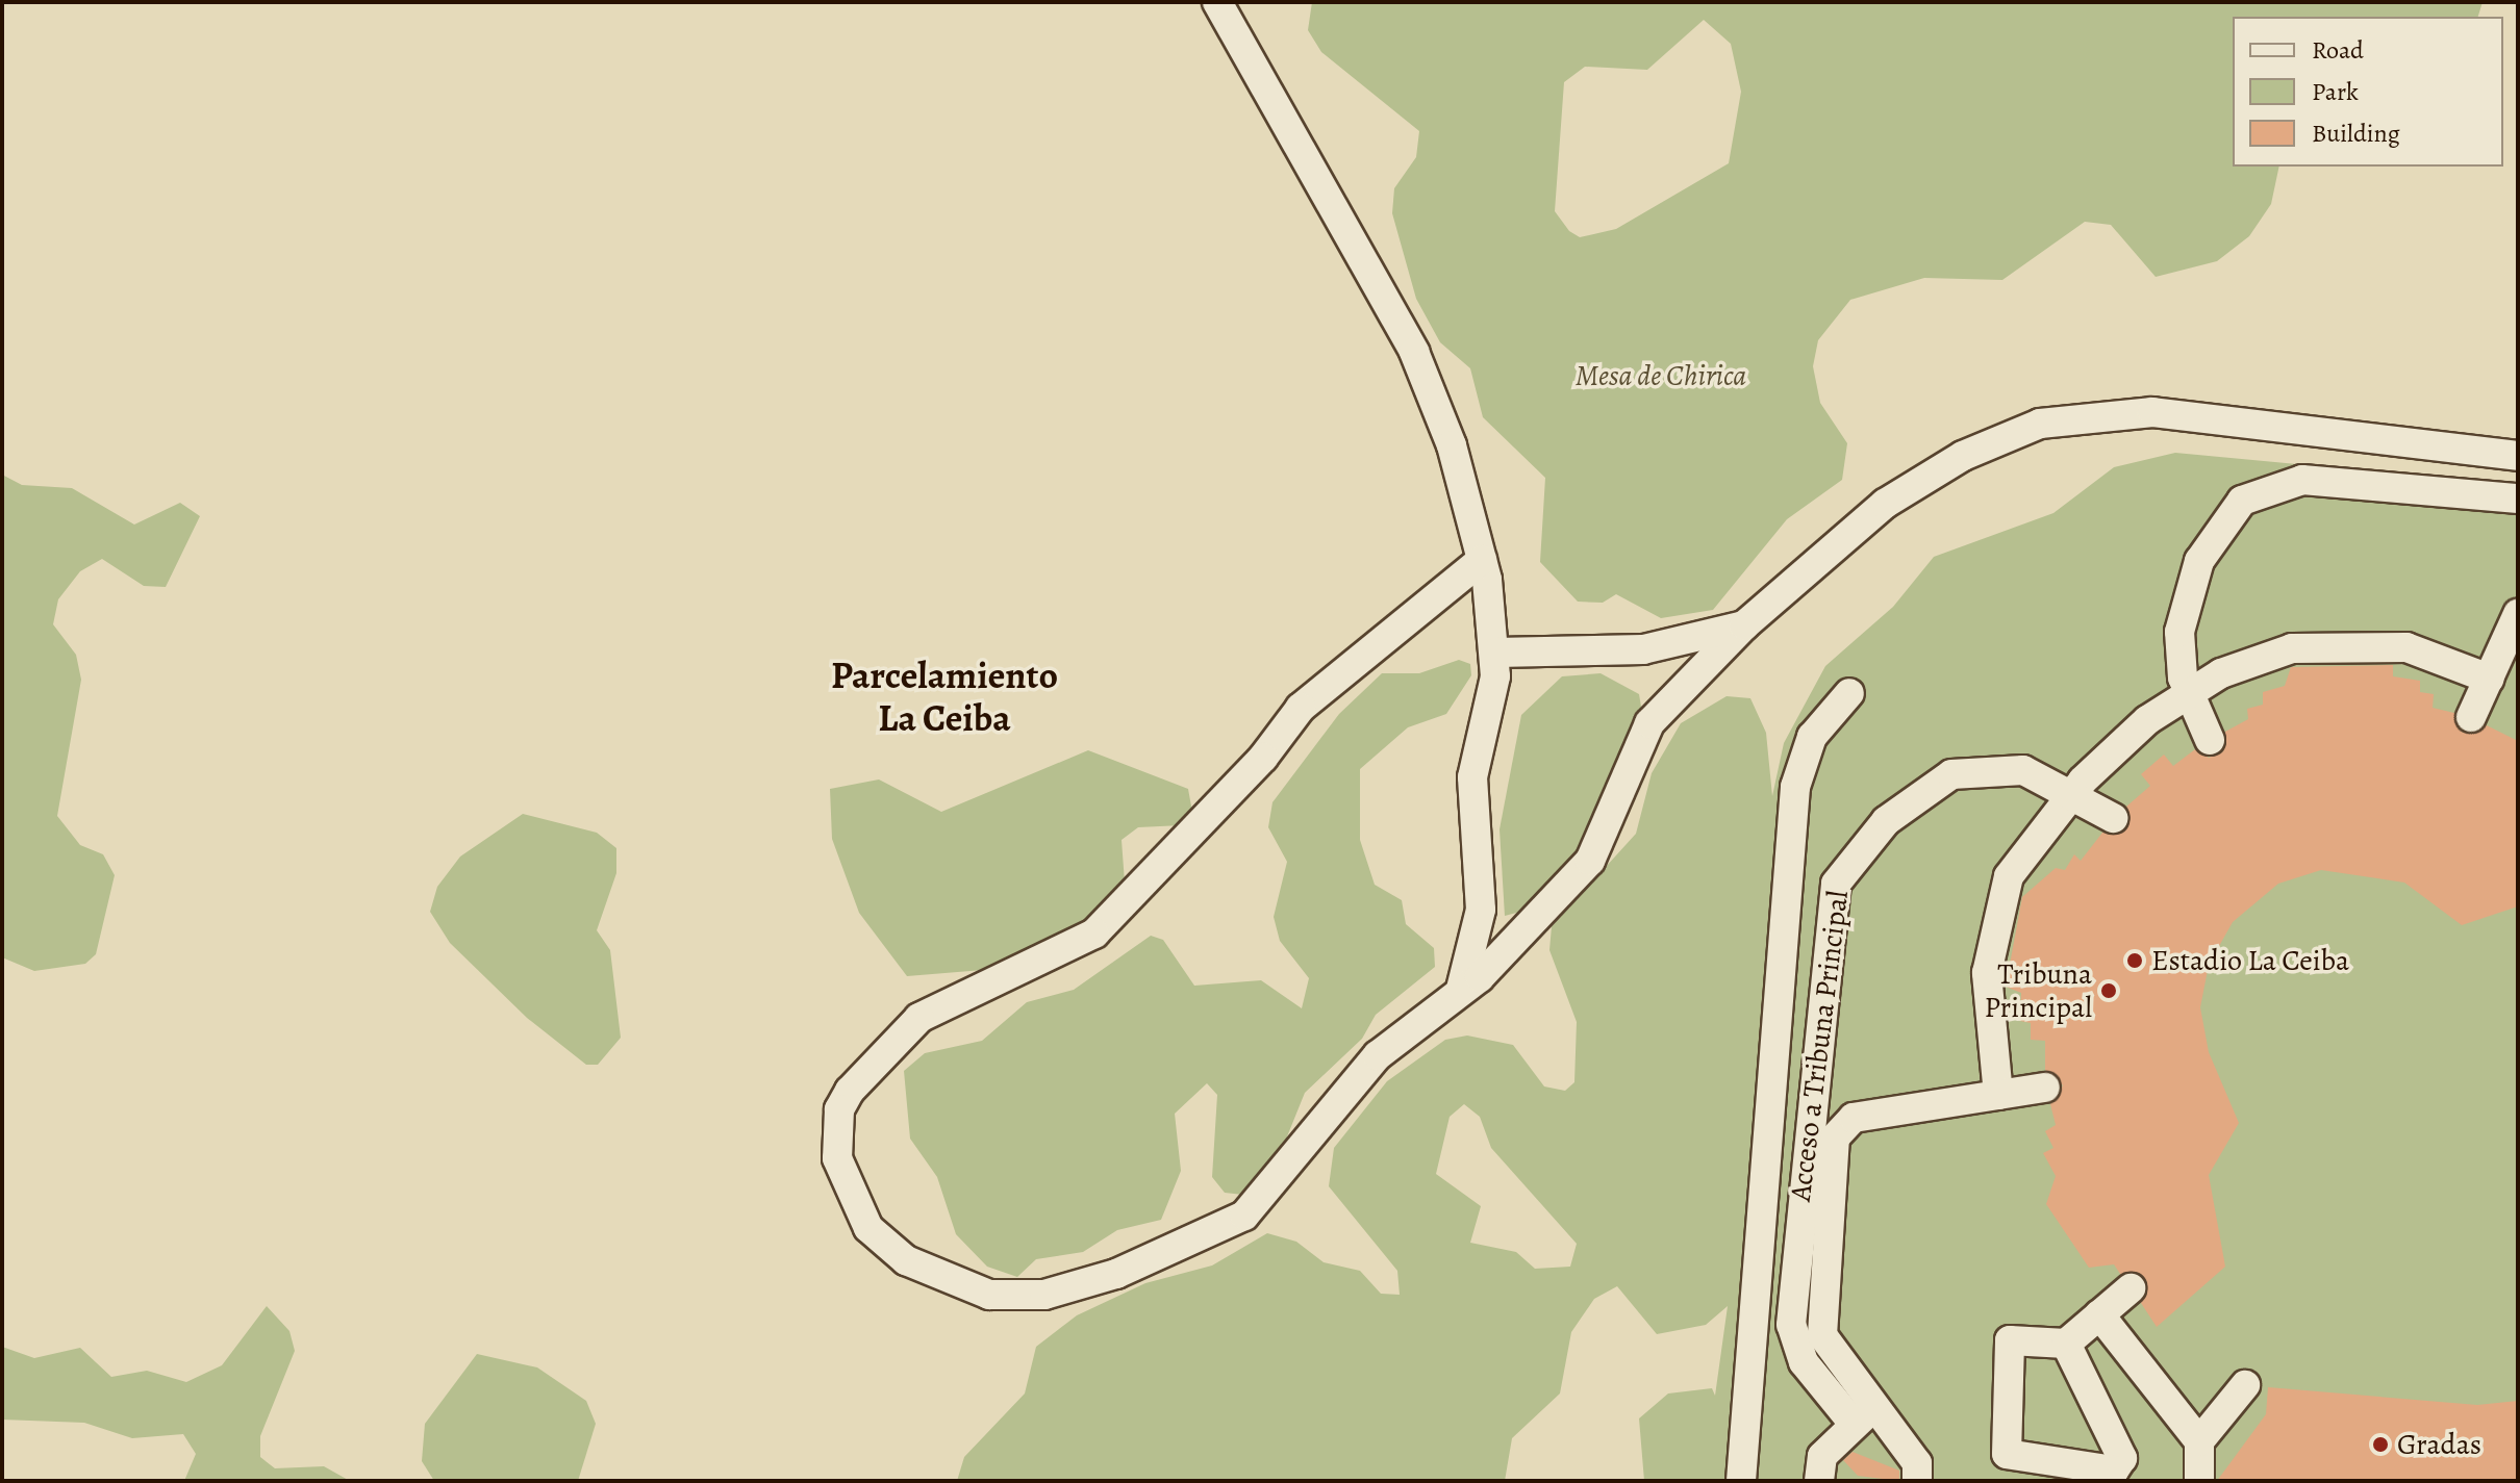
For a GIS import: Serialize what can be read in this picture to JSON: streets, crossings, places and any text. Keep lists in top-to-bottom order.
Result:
{
  "streets": {
    "street": ["Acceso a Tribuna Principal"]
  },
  "districts": ["Parcelamiento La Ceiba"],
  "parks": ["Mesa de Chirica"],
  "places": ["Estadio La Ceiba", "Tribuna Principal", "Gradas"],
  "legend": ["Road", "Park", "Building"]
}
